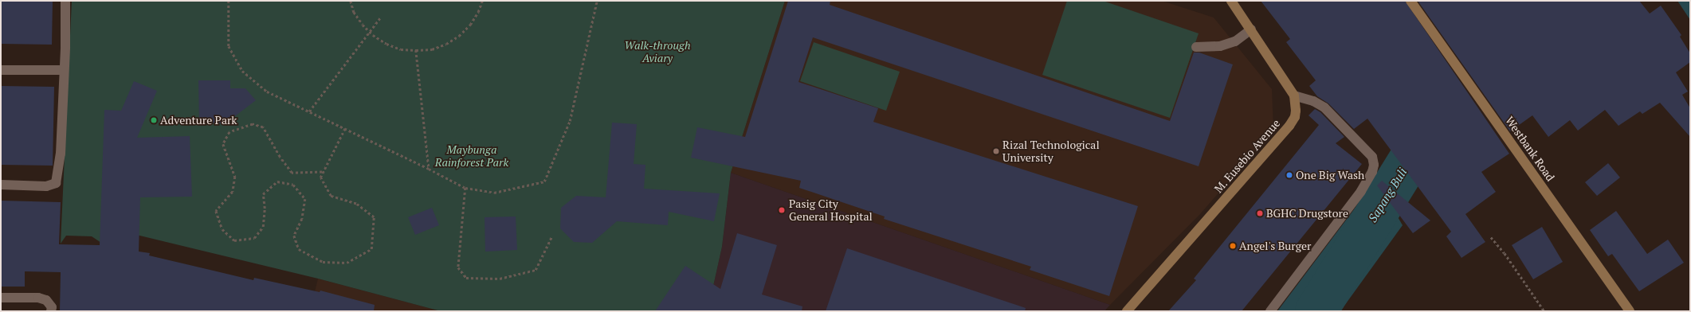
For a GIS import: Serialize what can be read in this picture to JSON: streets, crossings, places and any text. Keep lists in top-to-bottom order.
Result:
{
  "streets": {
    "street": ["Westbank Road", "M. Eusebio Avenue"]
  },
  "water": ["Sapang Buli"],
  "parks": ["Walk-through Aviary", "Maybunga Rainforest Park"],
  "places": [
    "Adventure Park",
    "Rizal Technological University",
    "One Big Wash",
    "Pasig City General Hospital",
    "BGHC Drugstore",
    "Angel's Burger"
  ]
}
